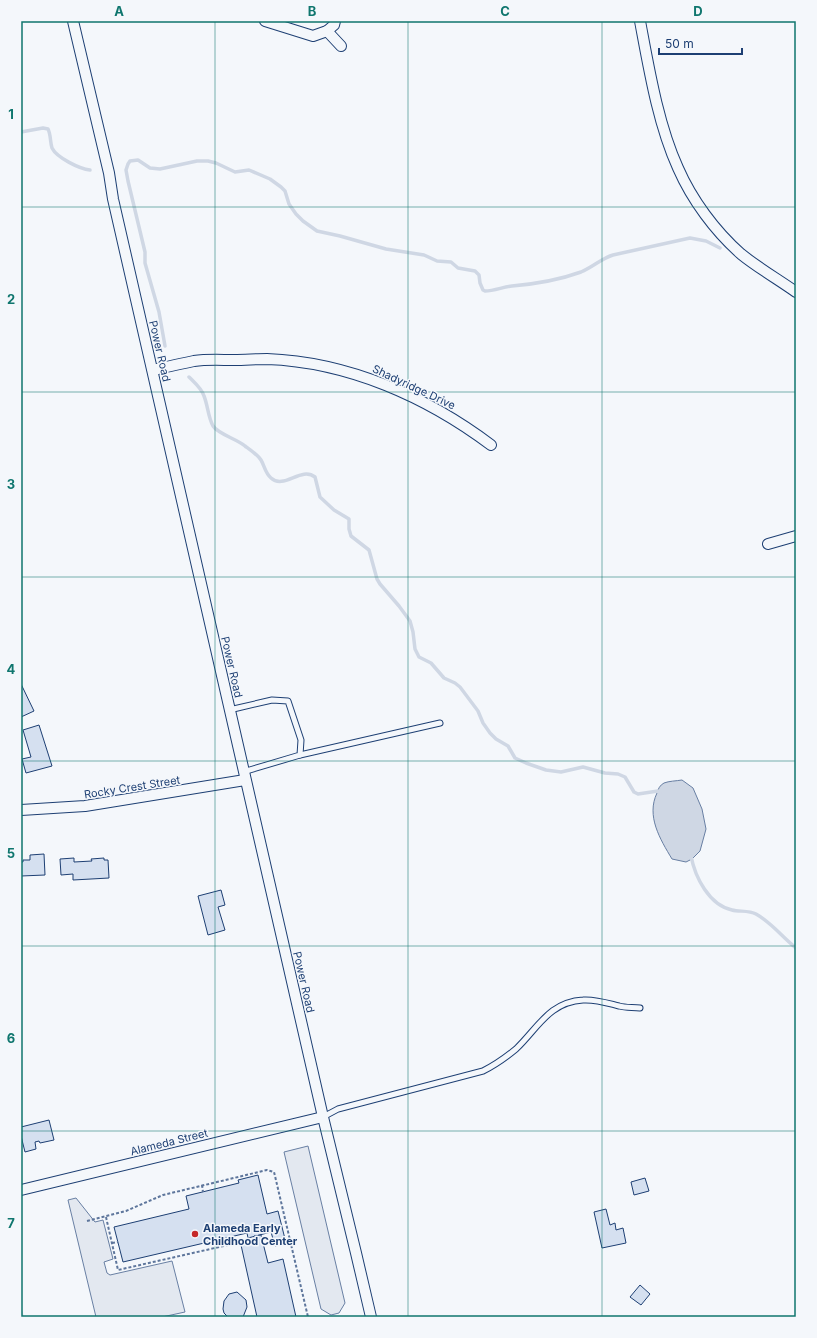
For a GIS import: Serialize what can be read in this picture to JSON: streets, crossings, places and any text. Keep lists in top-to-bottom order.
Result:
{
  "streets": {
    "street": [
      "Power Road",
      "Shadyridge Drive",
      "Rocky Crest Street",
      "Alameda Street"
    ]
  },
  "crossings": [
    ["Power Road", "Shadyridge Drive"],
    ["Power Road", "Rocky Crest Street"],
    ["Power Road", "Alameda Street"]
  ],
  "places": ["Alameda Early Childhood Center"],
  "scale_bar": "50 m",
  "grid": {
    "columns": [
      "A",
      "B",
      "C",
      "D"
    ],
    "rows": [
      "1",
      "2",
      "3",
      "4",
      "5",
      "6",
      "7"
    ]
  }
}
